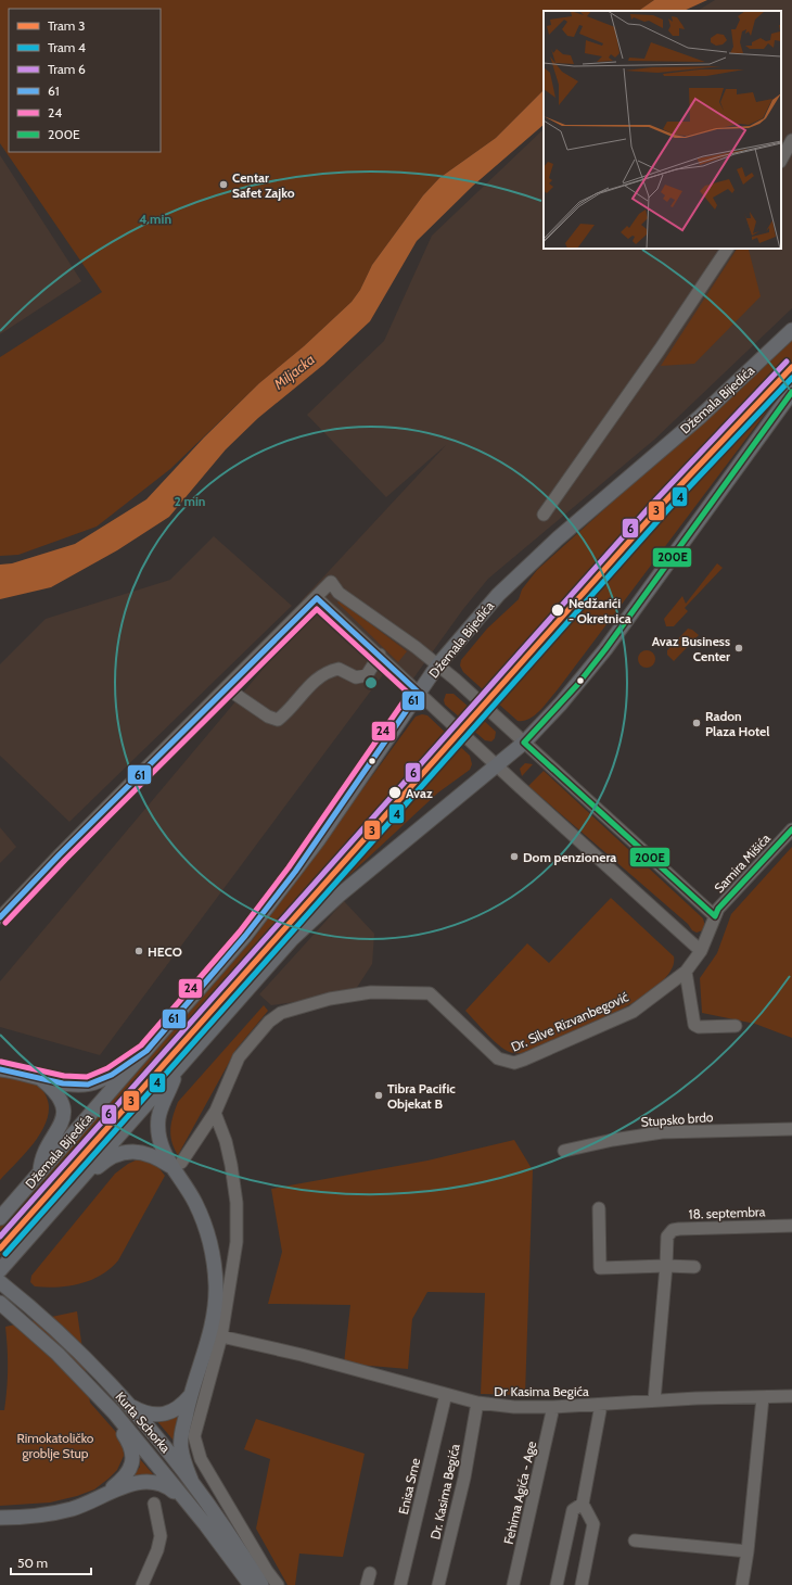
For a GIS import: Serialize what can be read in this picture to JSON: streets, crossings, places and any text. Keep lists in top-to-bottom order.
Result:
{
  "streets": {
    "main road": ["Džemala Bijedića", "Kurta Schorka"],
    "street": [
      "Samira Mišića",
      "Dr. Silve Rizvanbegović",
      "Stupsko brdo",
      "18. septembra",
      "Dr Kasima Begića",
      "Enisa Srne",
      "Dr. Kasima Begića",
      "Fehima Agića - Age"
    ]
  },
  "crossings": [
    ["Samira Mišića", "Dr. Silve Rizvanbegović"],
    ["18. septembra", "Dr Kasima Begića"],
    ["Dr Kasima Begića", "Enisa Srne"],
    ["Dr Kasima Begića", "Dr. Kasima Begića"],
    ["Dr Kasima Begića", "Fehima Agića - Age"]
  ],
  "water": ["Miljacka"],
  "parks": ["Rimokatoličko groblje Stup"],
  "places": [
    "Centar Safet Zajko",
    "Nedžarići - Okretnica",
    "Avaz Business Center",
    "Radon Plaza Hotel",
    "Avaz",
    "Dom penzionera",
    "HECO",
    "Tibra Pacific Objekat B"
  ],
  "lines": [
    "tram line 6",
    "tram line 3",
    "tram line 4",
    "transit line 200E",
    "transit line 61",
    "transit line 24"
  ],
  "legend": [
    "Tram 3",
    "Tram 4",
    "Tram 6",
    "61",
    "24",
    "200E"
  ],
  "scale_bar": "50 m",
  "rings": ["4 min", "2 min"]
}
